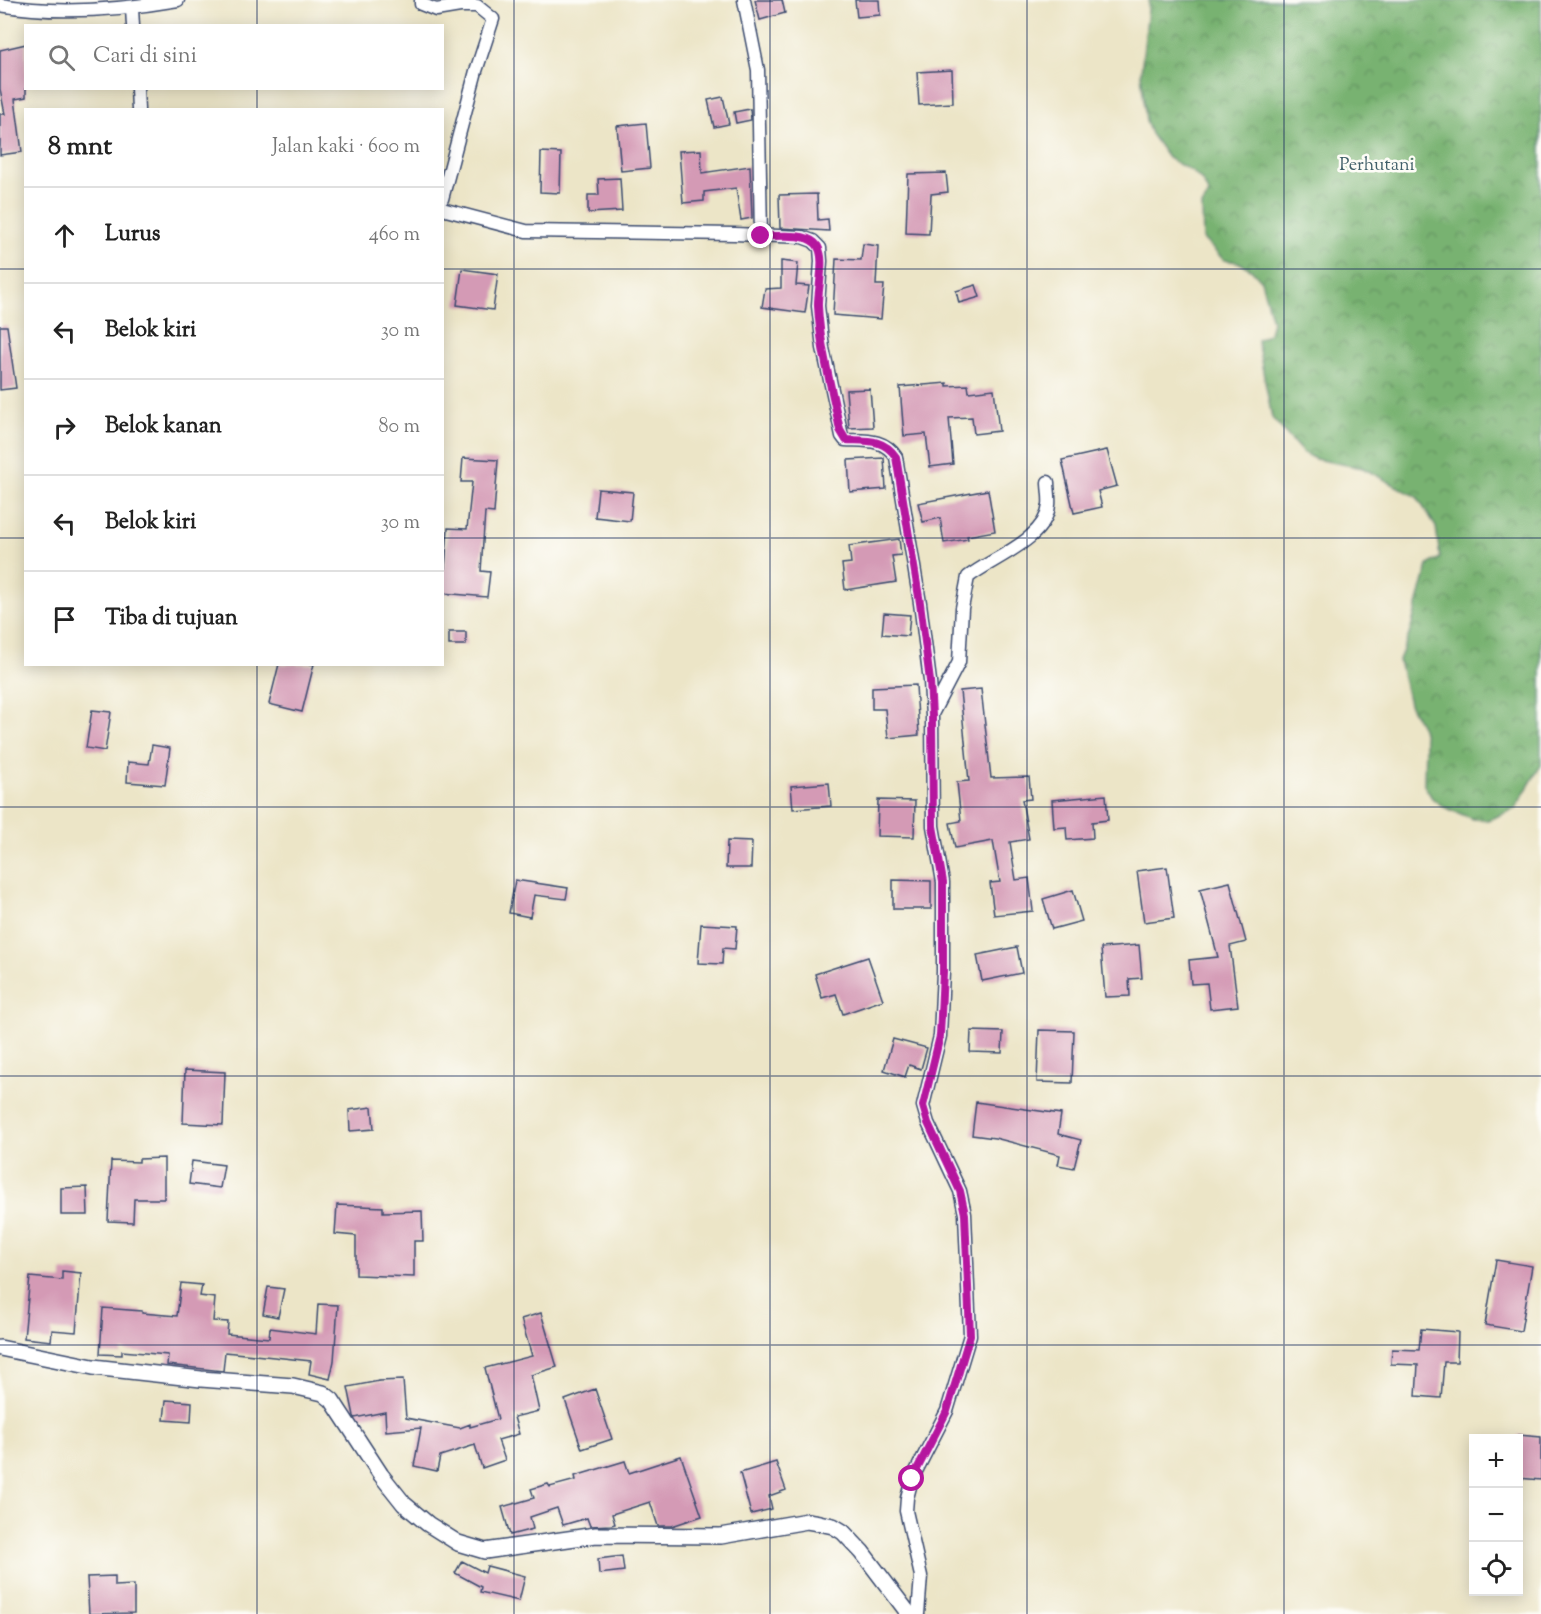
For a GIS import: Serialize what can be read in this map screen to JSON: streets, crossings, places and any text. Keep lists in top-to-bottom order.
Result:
{
  "parks": ["Perhutani"],
  "page": {
    "search": "Cari di sini",
    "heading": ["8 mnt", "Jalan kaki · 600 m"],
    "list": [
      ["Lurus", "460 m"],
      ["Belok kiri", "30 m"],
      ["Belok kanan", "80 m"],
      ["Belok kiri", "30 m"],
      "Tiba di tujuan"
    ],
    "map_buttons": ["+", "−"]
  }
}
